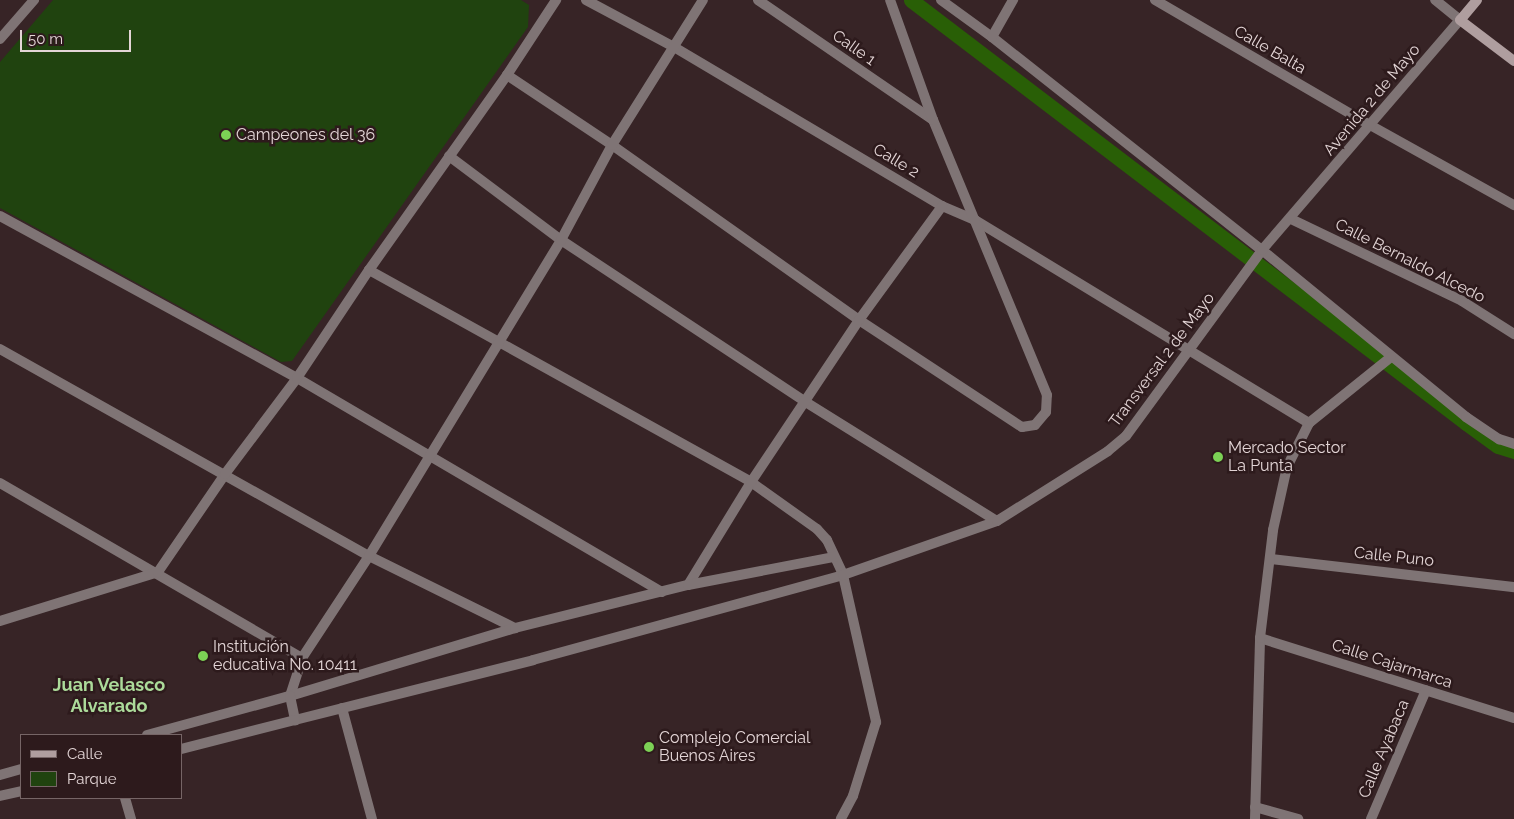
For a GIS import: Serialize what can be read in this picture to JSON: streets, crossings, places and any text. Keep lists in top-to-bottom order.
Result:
{
  "streets": {
    "main road": ["Avenida 2 de Mayo"],
    "street": [
      "Calle 1",
      "Calle Balta",
      "Calle 2",
      "Calle Bernaldo Alcedo",
      "Transversal 2 de Mayo",
      "Calle Puno",
      "Calle Cajarmarca",
      "Calle Ayabaca"
    ]
  },
  "crossings": [
    ["Calle Balta", "Avenida 2 de Mayo"],
    ["Avenida 2 de Mayo", "Calle Bernaldo Alcedo"],
    ["Avenida 2 de Mayo", "Transversal 2 de Mayo"],
    ["Calle 2", "Transversal 2 de Mayo"],
    ["Calle Bernaldo Alcedo", "Transversal 2 de Mayo"],
    ["Calle Cajarmarca", "Calle Ayabaca"]
  ],
  "districts": ["Juan Velasco Alvarado"],
  "places": [
    "Campeones del 36",
    "Mercado Sector La Punta",
    "Institución educativa No. 10411",
    "Complejo Comercial Buenos Aires"
  ],
  "legend": ["Calle", "Parque"],
  "scale_bar": "50 m"
}
